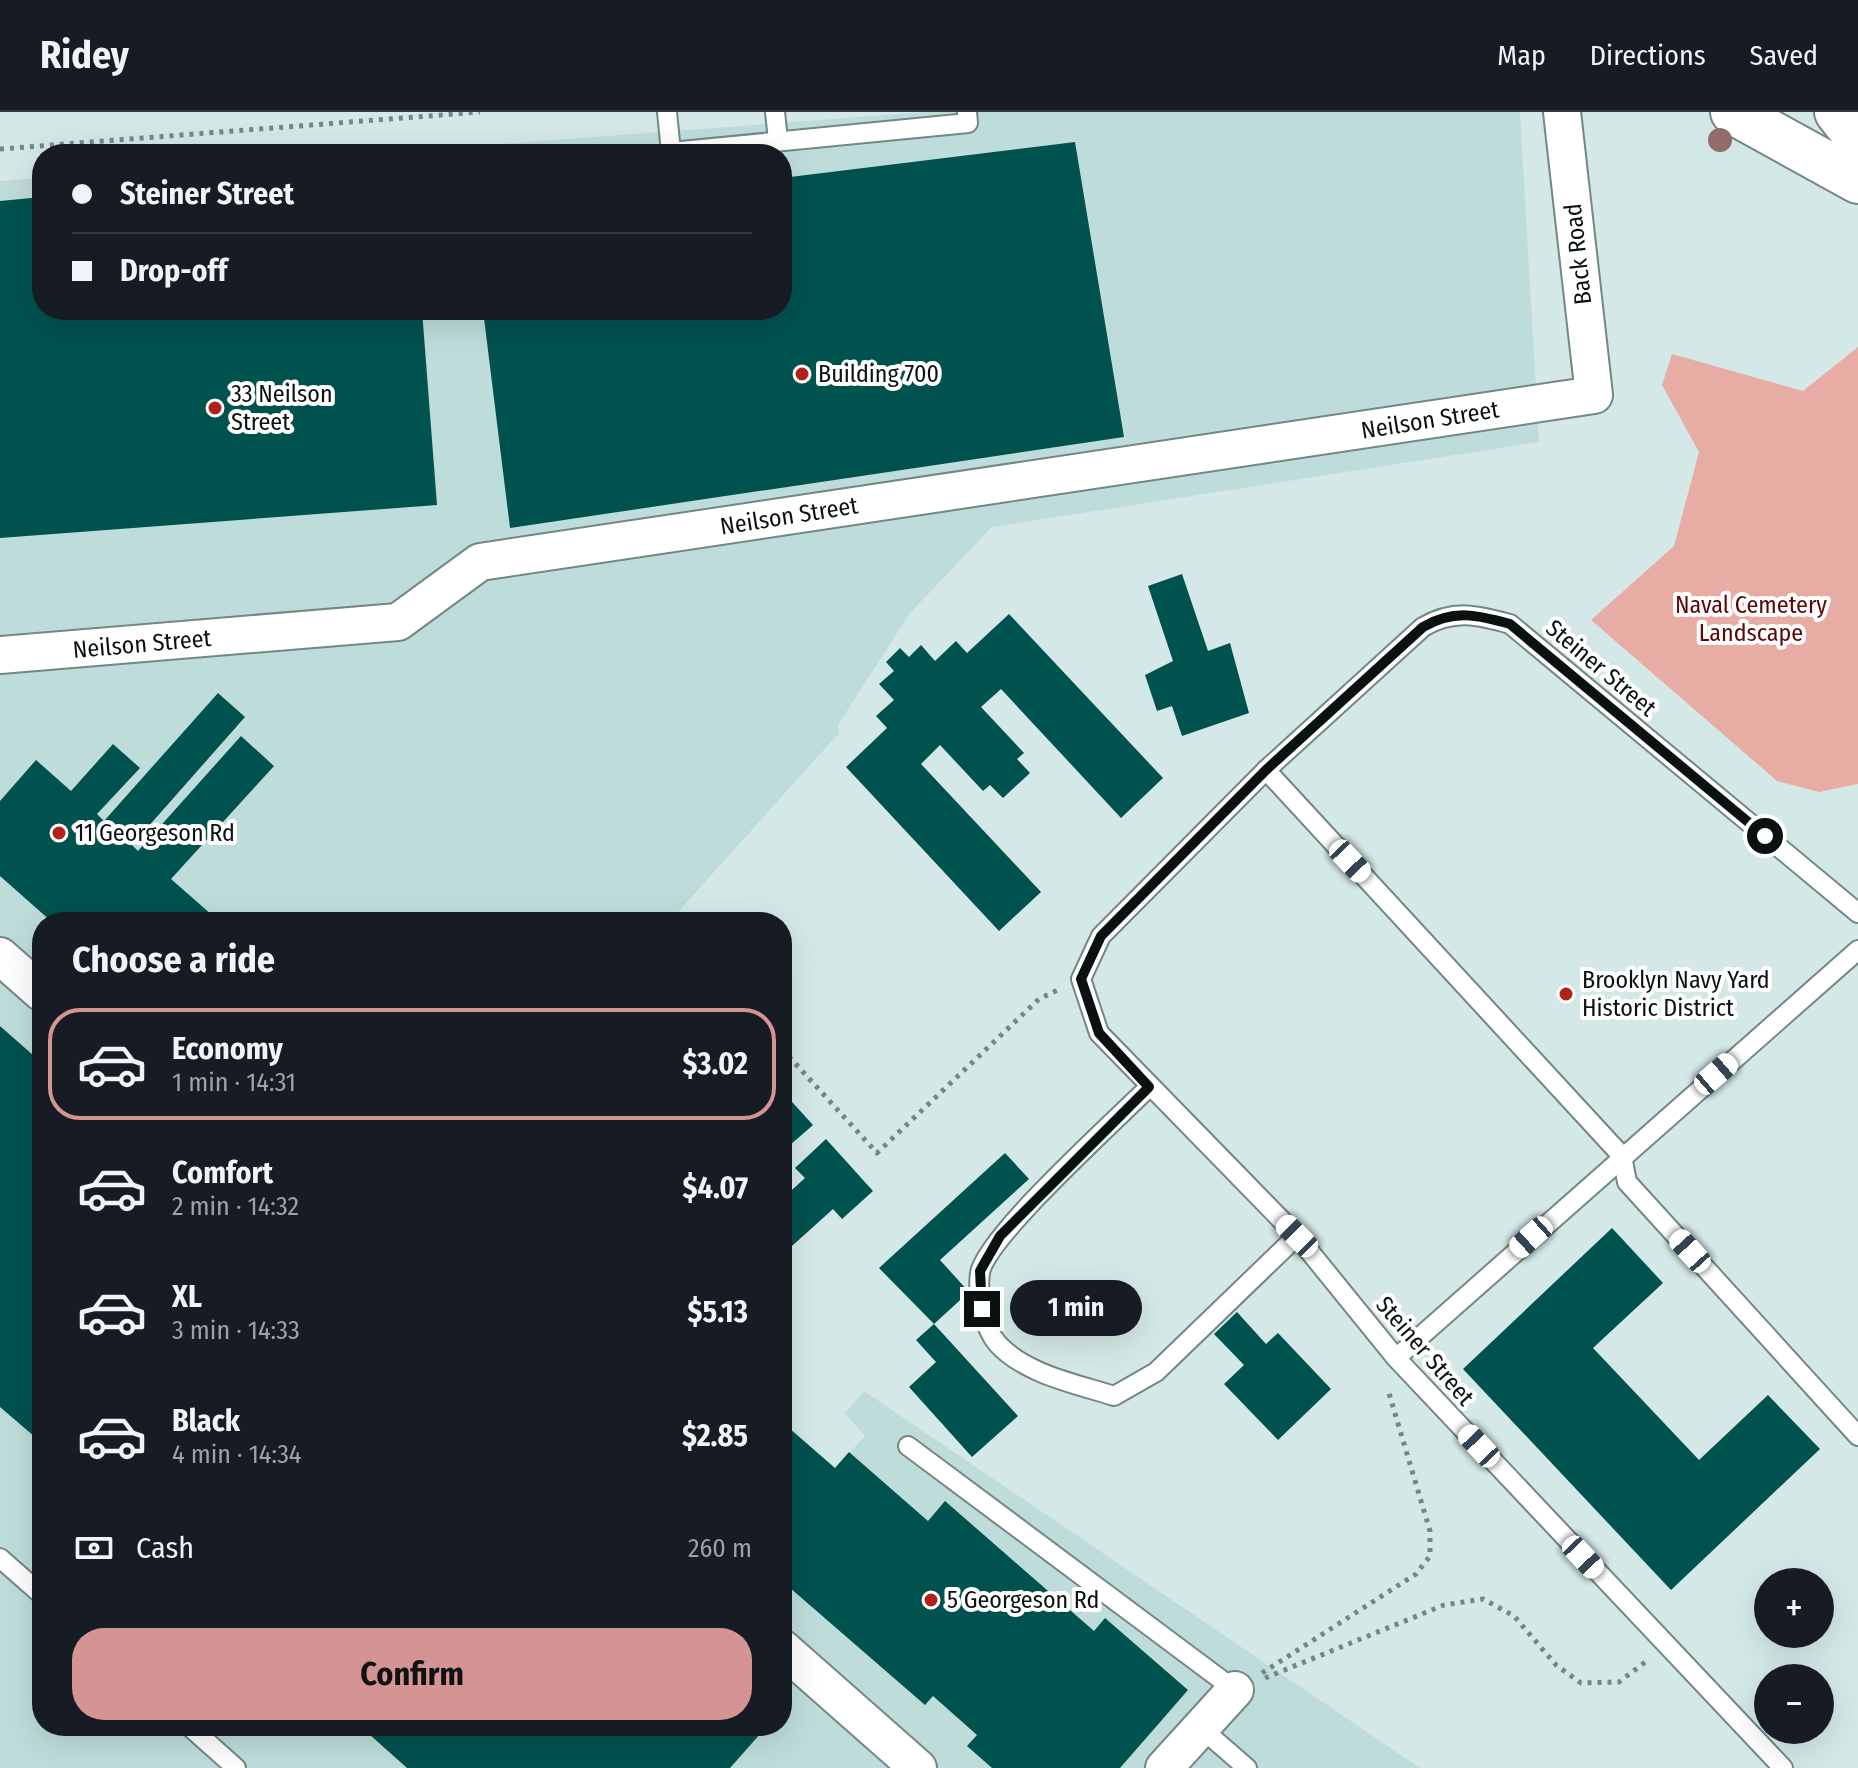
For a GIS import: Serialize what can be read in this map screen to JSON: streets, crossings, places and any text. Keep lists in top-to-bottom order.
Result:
{
  "streets": {
    "street": ["Back Road", "Neilson Street"],
    "lane": ["Steiner Street"]
  },
  "crossings": [
    ["Back Road", "Neilson Street"]
  ],
  "parks": ["Naval Cemetery Landscape"],
  "places": [
    "Building 700",
    "33 Neilson Street",
    "11 Georgeson Rd",
    "Brooklyn Navy Yard Historic District",
    "5 Georgeson Rd"
  ],
  "page": {
    "header": "Ridey",
    "nav": ["Map", "Directions", "Saved"],
    "banner": ["Steiner Street", "Drop-off"],
    "heading": "Choose a ride",
    "list": [
      {
        "name": "Economy",
        "note": "1 min · 14:31",
        "value": "$3.02"
      },
      {
        "name": "Comfort",
        "note": "2 min · 14:32",
        "value": "$4.07"
      },
      {
        "name": "XL",
        "note": "3 min · 14:33",
        "value": "$5.13"
      },
      {
        "name": "Black",
        "note": "4 min · 14:34",
        "value": "$2.85"
      }
    ],
    "bubble": "1 min",
    "pay": ["Cash", "260 m"],
    "map_buttons": ["+", "−"],
    "buttons": "Confirm"
  }
}
